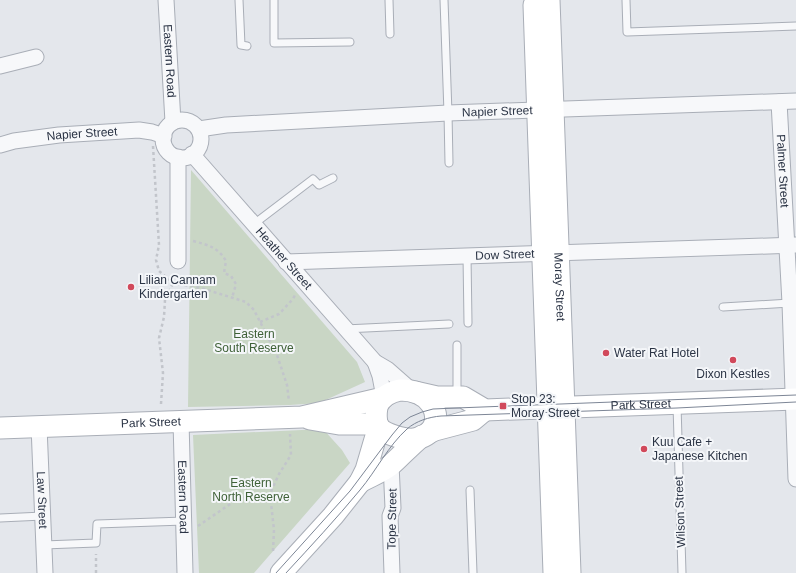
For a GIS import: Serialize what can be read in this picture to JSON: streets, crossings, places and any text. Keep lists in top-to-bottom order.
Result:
{
  "streets": {
    "street": [
      "Eastern Road",
      "Napier Street",
      "Palmer Street",
      "Dow Street",
      "Heather Street",
      "Moray Street",
      "Park Street",
      "Law Street",
      "Tope Street"
    ],
    "lane": ["Wilson Street"]
  },
  "crossings": [
    ["Eastern Road", "Napier Street"],
    ["Eastern Road", "Heather Street"],
    ["Eastern Road", "Park Street"],
    ["Napier Street", "Palmer Street"],
    ["Napier Street", "Heather Street"],
    ["Napier Street", "Moray Street"],
    ["Palmer Street", "Dow Street"],
    ["Palmer Street", "Park Street"],
    ["Dow Street", "Heather Street"],
    ["Dow Street", "Moray Street"],
    ["Heather Street", "Park Street"],
    ["Moray Street", "Park Street"],
    ["Park Street", "Law Street"],
    ["Park Street", "Wilson Street"]
  ],
  "parks": ["Eastern South Reserve", "Eastern North Reserve"],
  "places": {
    "other": [
      "Lilian Cannam Kindergarten",
      "Water Rat Hotel",
      "Dixon Kestles",
      "Kuu Cafe + Japanese Kitchen"
    ],
    "transit": ["Stop 23: Moray Street"]
  }
}
